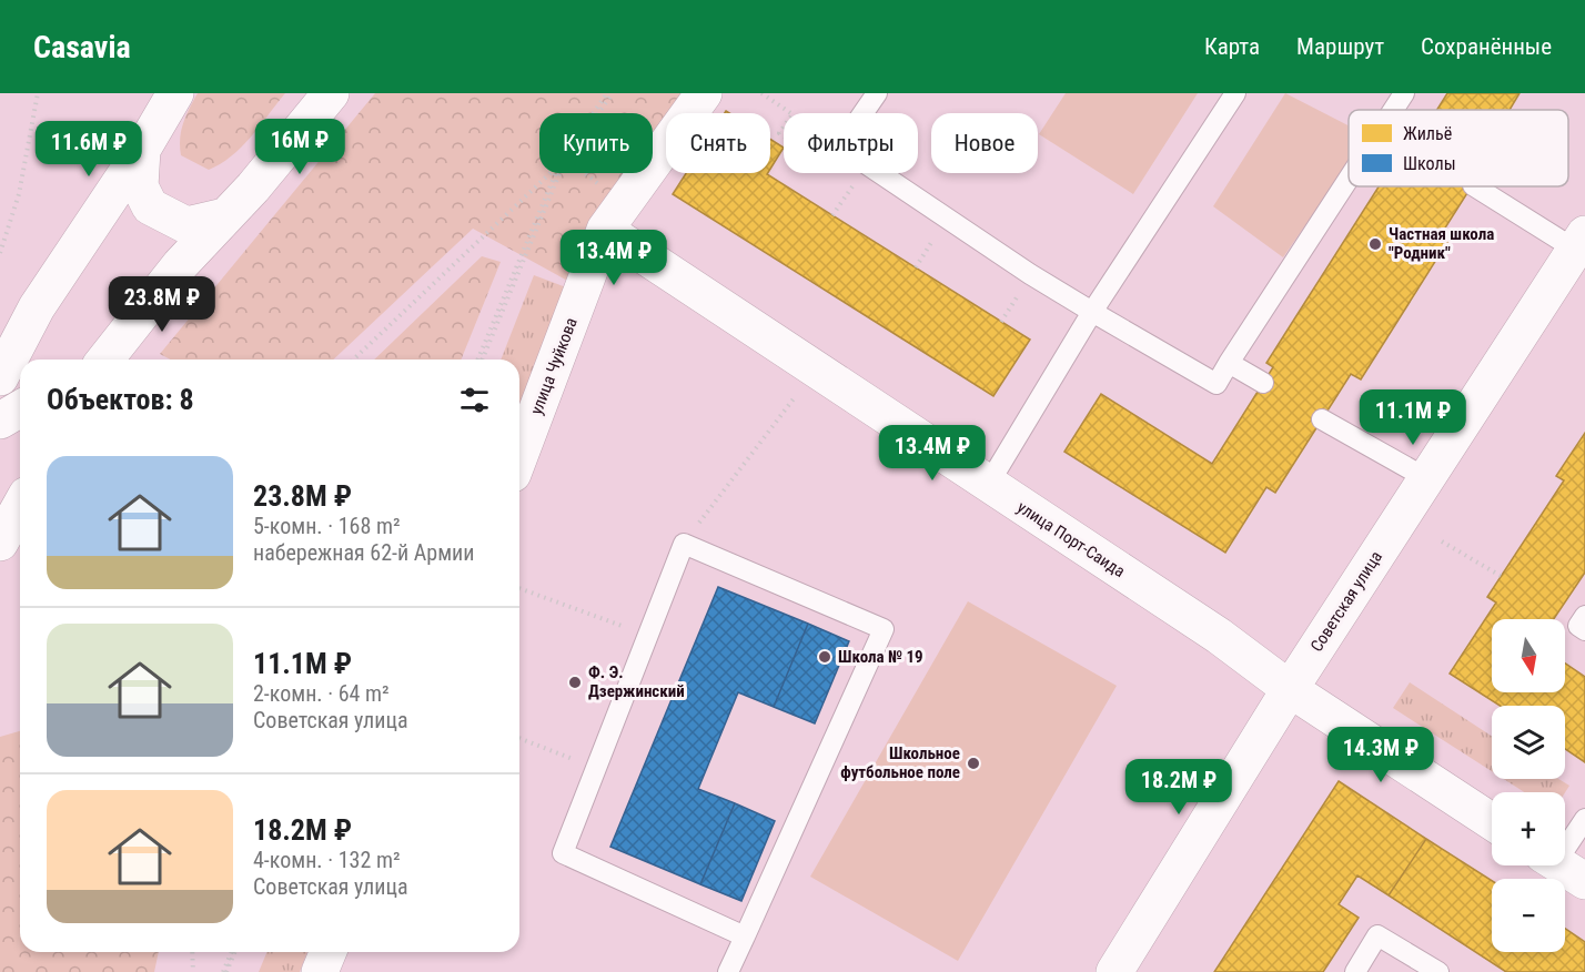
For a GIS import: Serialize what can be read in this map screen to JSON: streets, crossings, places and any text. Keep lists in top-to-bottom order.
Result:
{
  "streets": {
    "street": ["улица Чуйкова", "улица Порт-Саида", "Советская улица"]
  },
  "crossings": [
    ["улица Чуйкова", "улица Порт-Саида"],
    ["улица Порт-Саида", "Советская улица"]
  ],
  "places": [
    "Частная школа \"Родник\"",
    "Школа № 19",
    "Ф. Э. Дзержинский",
    "Школьное футбольное поле"
  ],
  "legend": ["Жильё", "Школы"],
  "north": "bottom",
  "page": {
    "header": "Casavia",
    "nav": ["Карта", "Маршрут", "Сохранённые"],
    "chip": [
      "Купить",
      "Снять",
      "Фильтры",
      "Новое"
    ],
    "price": [
      "16M ₽",
      "11.6M ₽",
      "13.4M ₽",
      "23.8M ₽",
      "11.1M ₽",
      "13.4M ₽",
      "14.3M ₽",
      "18.2M ₽"
    ],
    "heading": "Объектов: 8",
    "list": [
      {
        "name": "23.8M ₽",
        "note": "5-комн. · 168 m² · набережная 62-й Армии"
      },
      {
        "name": "11.1M ₽",
        "note": "2-комн. · 64 m² · Советская улица"
      },
      {
        "name": "18.2M ₽",
        "note": "4-комн. · 132 m² · Советская улица"
      }
    ],
    "map_buttons": ["+", "−"]
  }
}
